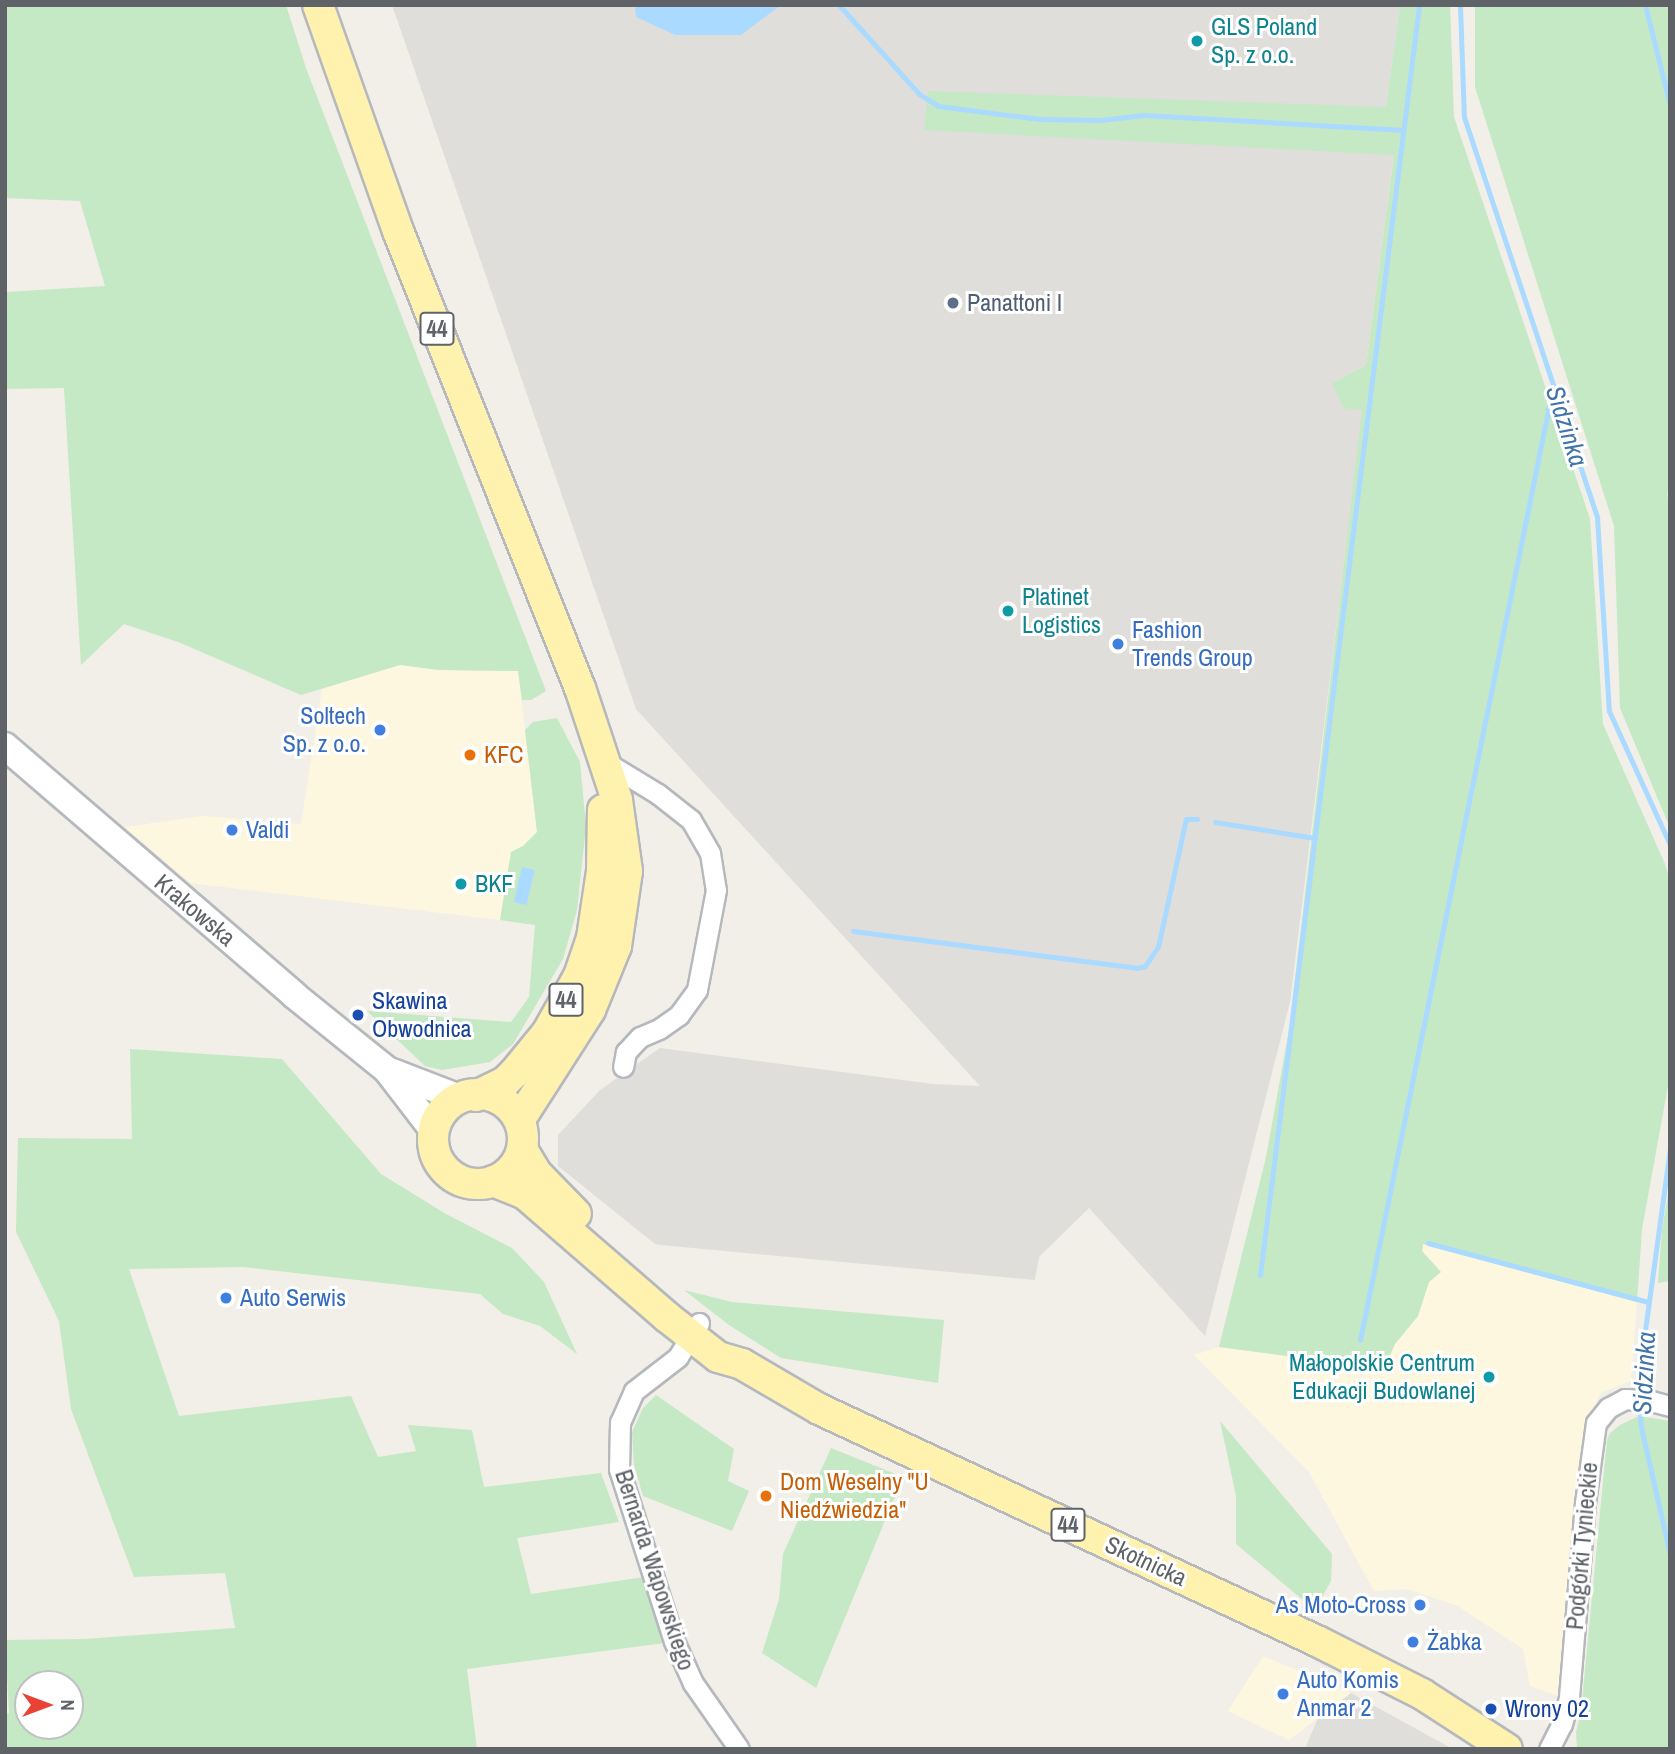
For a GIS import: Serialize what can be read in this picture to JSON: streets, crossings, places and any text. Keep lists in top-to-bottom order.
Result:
{
  "streets": {
    "main road": ["44", "Krakowska", "Skotnicka"],
    "street": ["Podgórki Tynieckie", "Bernarda Wapowskiego"]
  },
  "crossings": [
    ["44", "Krakowska"],
    ["44", "Skotnicka"],
    ["Skotnicka", "Bernarda Wapowskiego"]
  ],
  "water": ["Sidzinka"],
  "places": [
    "GLS Poland Sp. z o.o.",
    "Panattoni I",
    "Platinet Logistics",
    "Fashion Trends Group",
    "Soltech Sp. z o.o.",
    "KFC",
    "Valdi",
    "BKF",
    "Skawina Obwodnica",
    "Auto Serwis",
    "Małopolskie Centrum Edukacji Budowlanej",
    "Dom Weselny \"U Niedźwiedzia\"",
    "As Moto-Cross",
    "Żabka",
    "Auto Komis Anmar 2",
    "Wrony 02"
  ],
  "north": "right"
}
